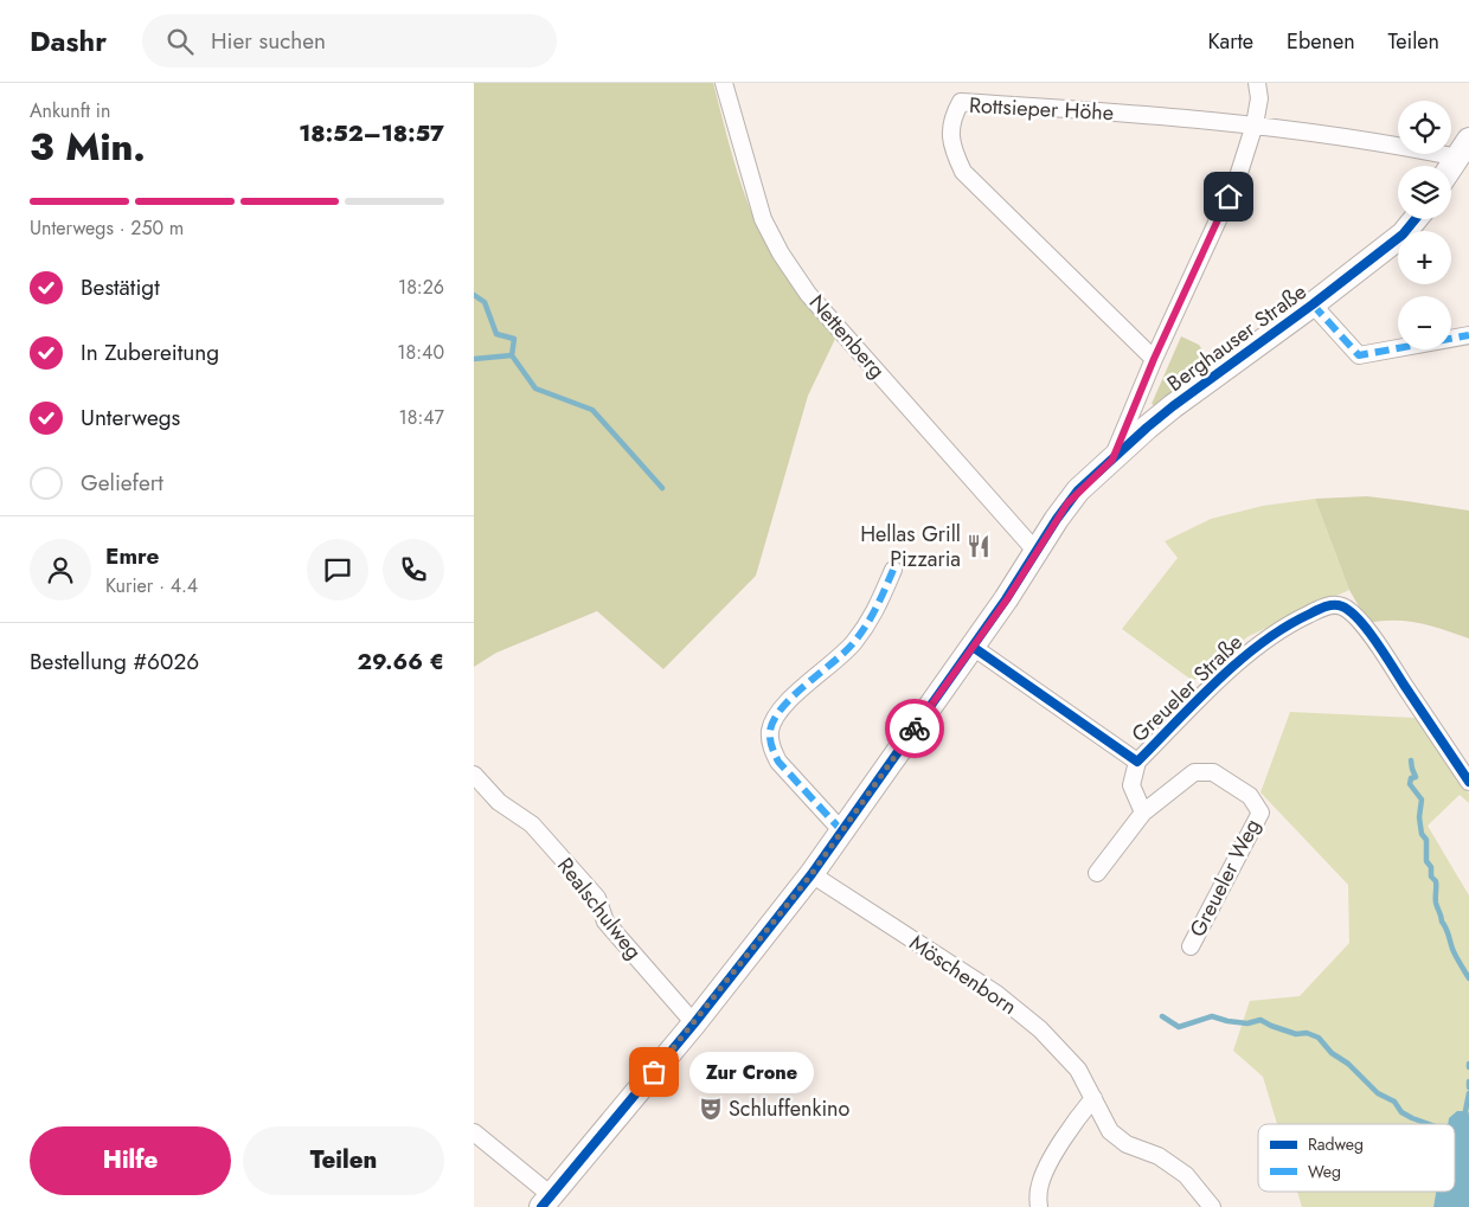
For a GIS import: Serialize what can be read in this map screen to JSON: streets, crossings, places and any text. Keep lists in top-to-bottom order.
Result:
{
  "streets": {
    "street": [
      "Rottsieper Höhe",
      "Nettenberg",
      "Berghauser Straße",
      "Greueler Straße",
      "Greueler Weg",
      "Realschulweg",
      "Möschenborn"
    ]
  },
  "crossings": [
    ["Nettenberg", "Berghauser Straße"],
    ["Berghauser Straße", "Greueler Straße"],
    ["Berghauser Straße", "Realschulweg"],
    ["Berghauser Straße", "Möschenborn"]
  ],
  "places": {
    "restaurant": ["Hellas Grill Pizzaria"],
    "other": ["Zur Crone"],
    "theatre": ["Schluffenkino"]
  },
  "legend": ["Radweg", "Weg"],
  "page": {
    "header": "Dashr",
    "search": "Hier suchen",
    "nav": ["Karte", "Ebenen", "Teilen"],
    "heading": ["3 Min.", "Ankunft in", "18:52–18:57"],
    "panel": [
      "Emre",
      "Kurier · 4.4",
      "Bestellung #6026",
      "29.66 €"
    ],
    "map_buttons": ["+", "−"],
    "bar": "Unterwegs · 250 m",
    "list": [
      ["Bestätigt", "18:26"],
      ["In Zubereitung", "18:40"],
      ["Unterwegs", "18:47"],
      "Geliefert"
    ],
    "bubble": "Zur Crone",
    "buttons": ["Hilfe", "Teilen"]
  }
}
